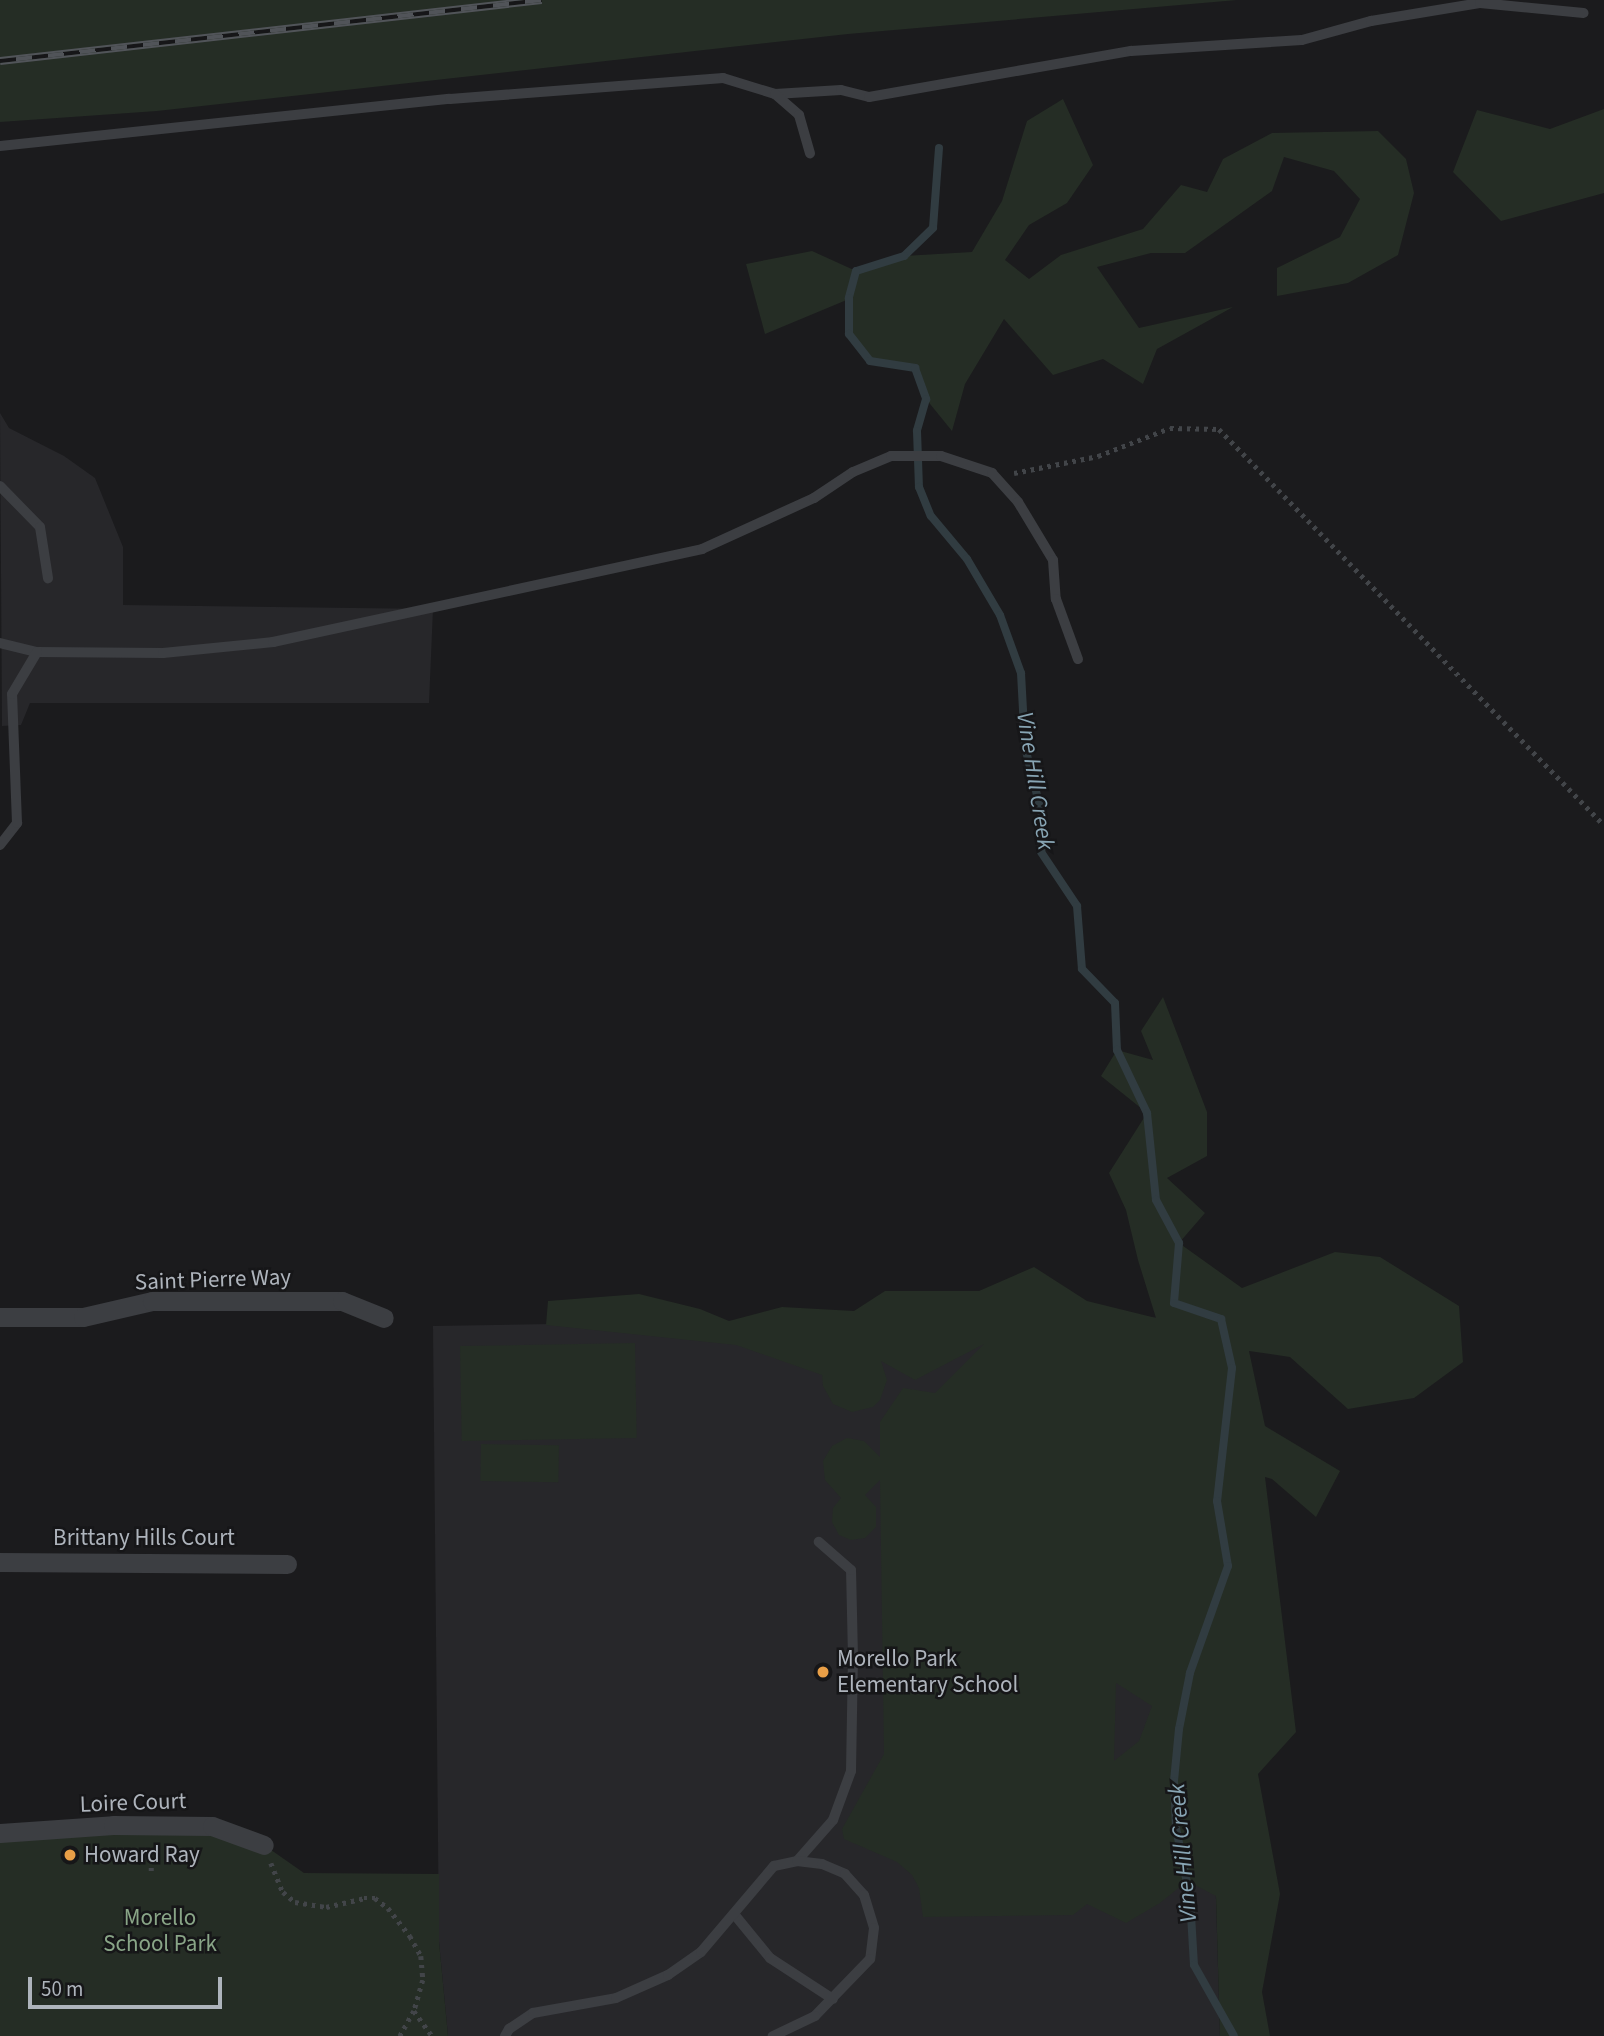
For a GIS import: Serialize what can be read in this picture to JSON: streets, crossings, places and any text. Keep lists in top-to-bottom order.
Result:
{
  "streets": {
    "street": ["Saint Pierre Way", "Brittany Hills Court", "Loire Court"]
  },
  "water": ["Vine Hill Creek"],
  "parks": ["Morello School Park"],
  "places": ["Morello Park Elementary School", "Howard Ray"],
  "scale_bar": "50 m"
}
